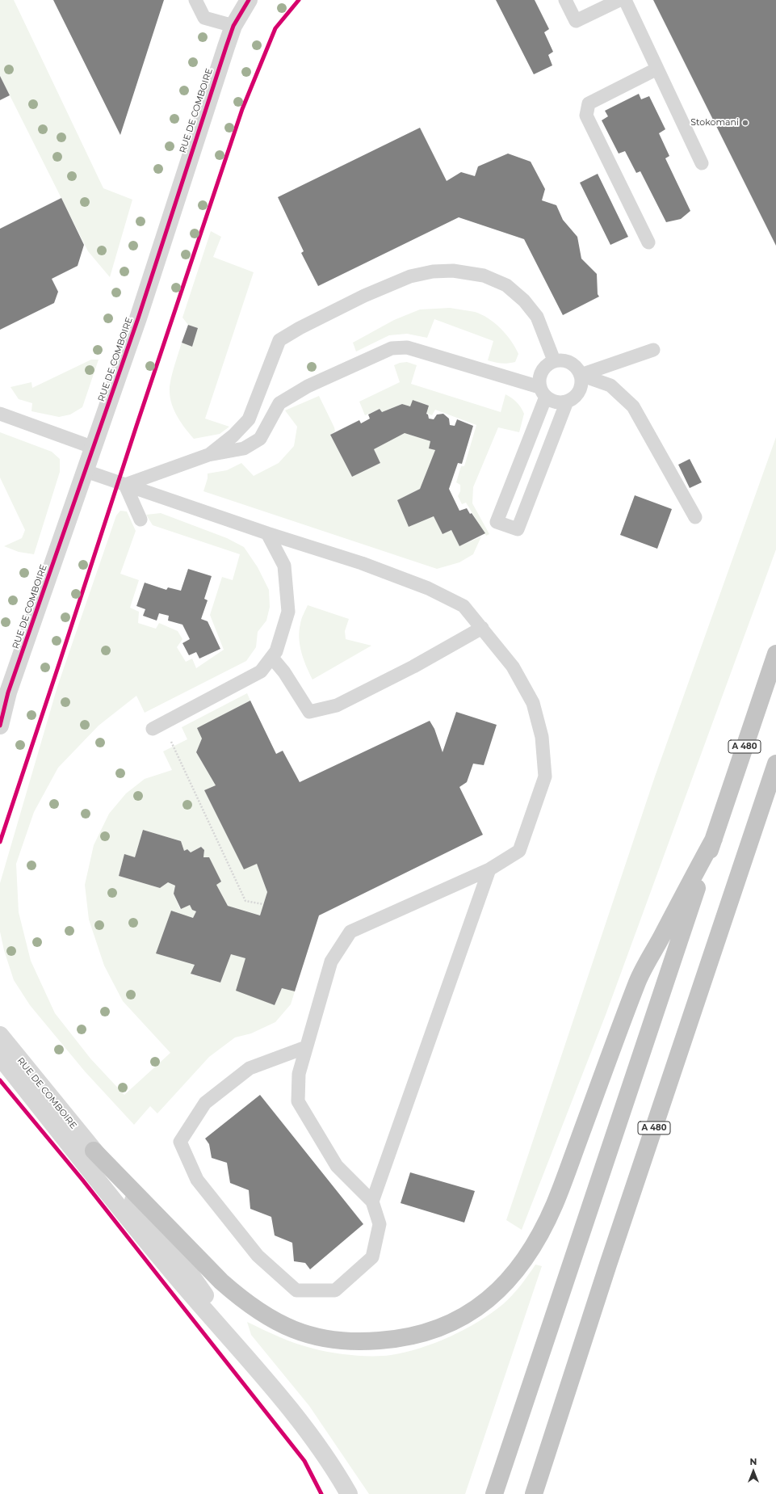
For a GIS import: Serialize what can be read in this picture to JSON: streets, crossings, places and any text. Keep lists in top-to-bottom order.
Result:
{
  "streets": {
    "highway": ["A 480"],
    "street": ["RUE DE COMBOIRE"]
  },
  "places": ["Stokomani"],
  "north": "top"
}
